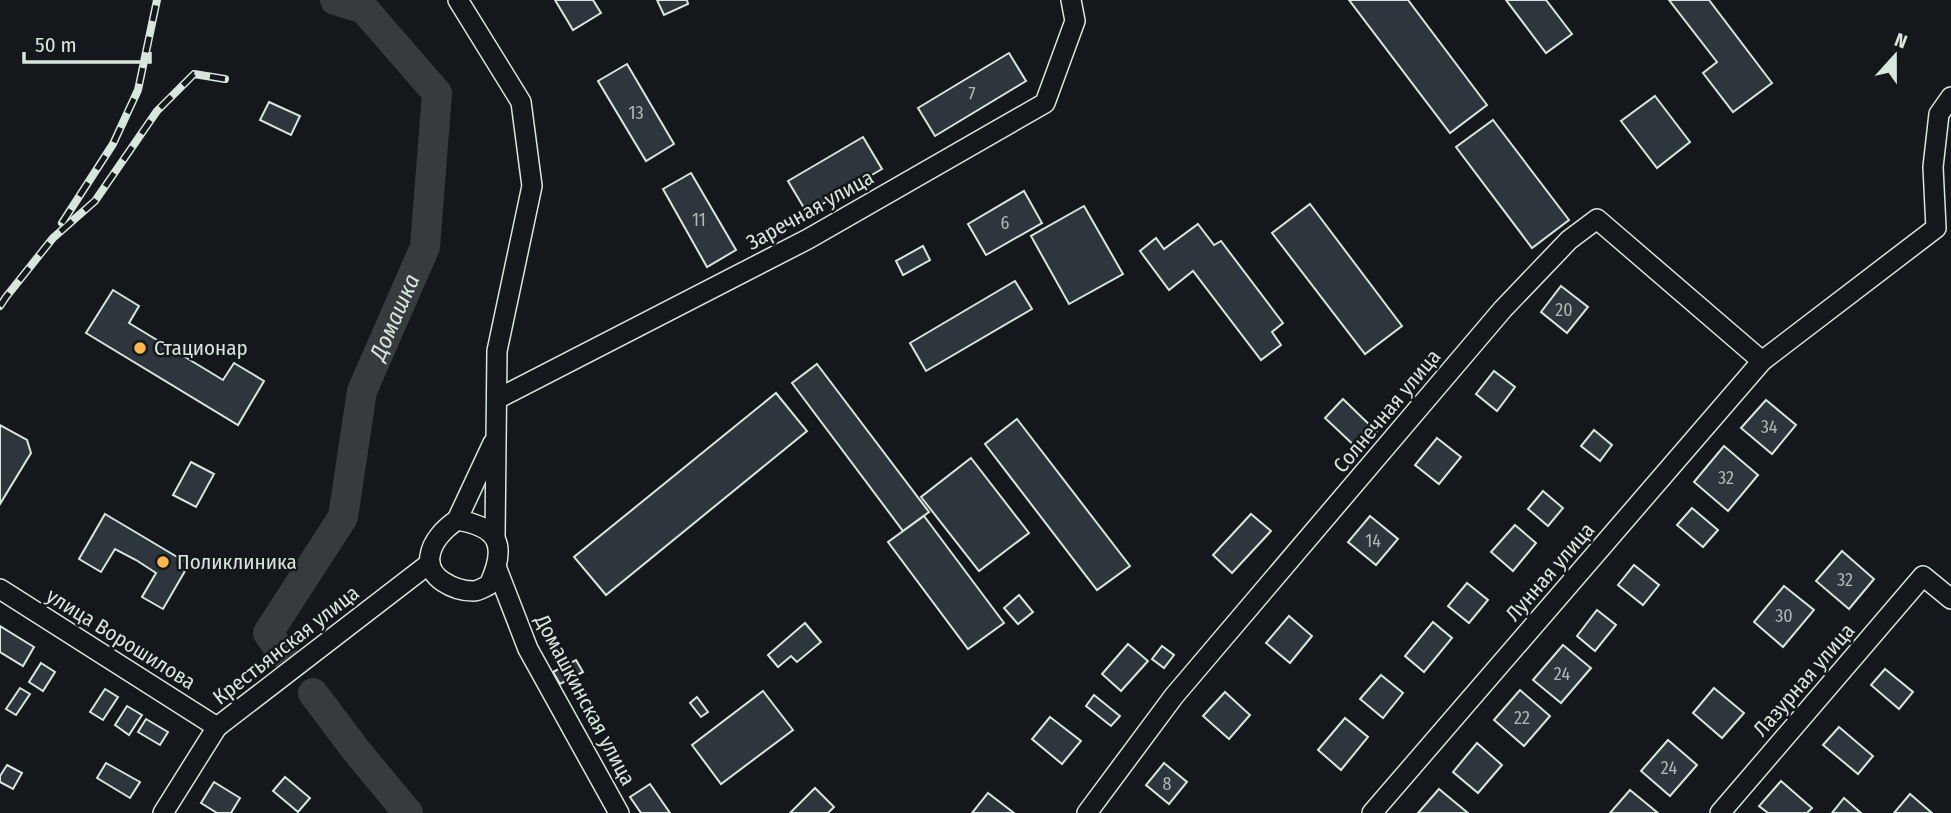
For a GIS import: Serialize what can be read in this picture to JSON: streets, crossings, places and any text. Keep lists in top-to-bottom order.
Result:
{
  "streets": {
    "street": [
      "Заречная улица",
      "Солнечная улица",
      "Лунная улица",
      "улица Ворошилова",
      "Крестьянская улица",
      "Лазурная улица",
      "Домашкинская улица"
    ]
  },
  "crossings": [
    ["Солнечная улица", "Лунная улица"],
    ["улица Ворошилова", "Крестьянская улица"],
    ["Крестьянская улица", "Домашкинская улица"]
  ],
  "water": ["Домашка"],
  "places": ["Стационар", "Поликлиника"],
  "house_numbers": [
    "7",
    "13",
    "11",
    "6",
    "20",
    "34",
    "32",
    "14",
    "32",
    "30",
    "24",
    "22",
    "24",
    "8"
  ],
  "scale_bar": "50 m",
  "north": "top"
}
